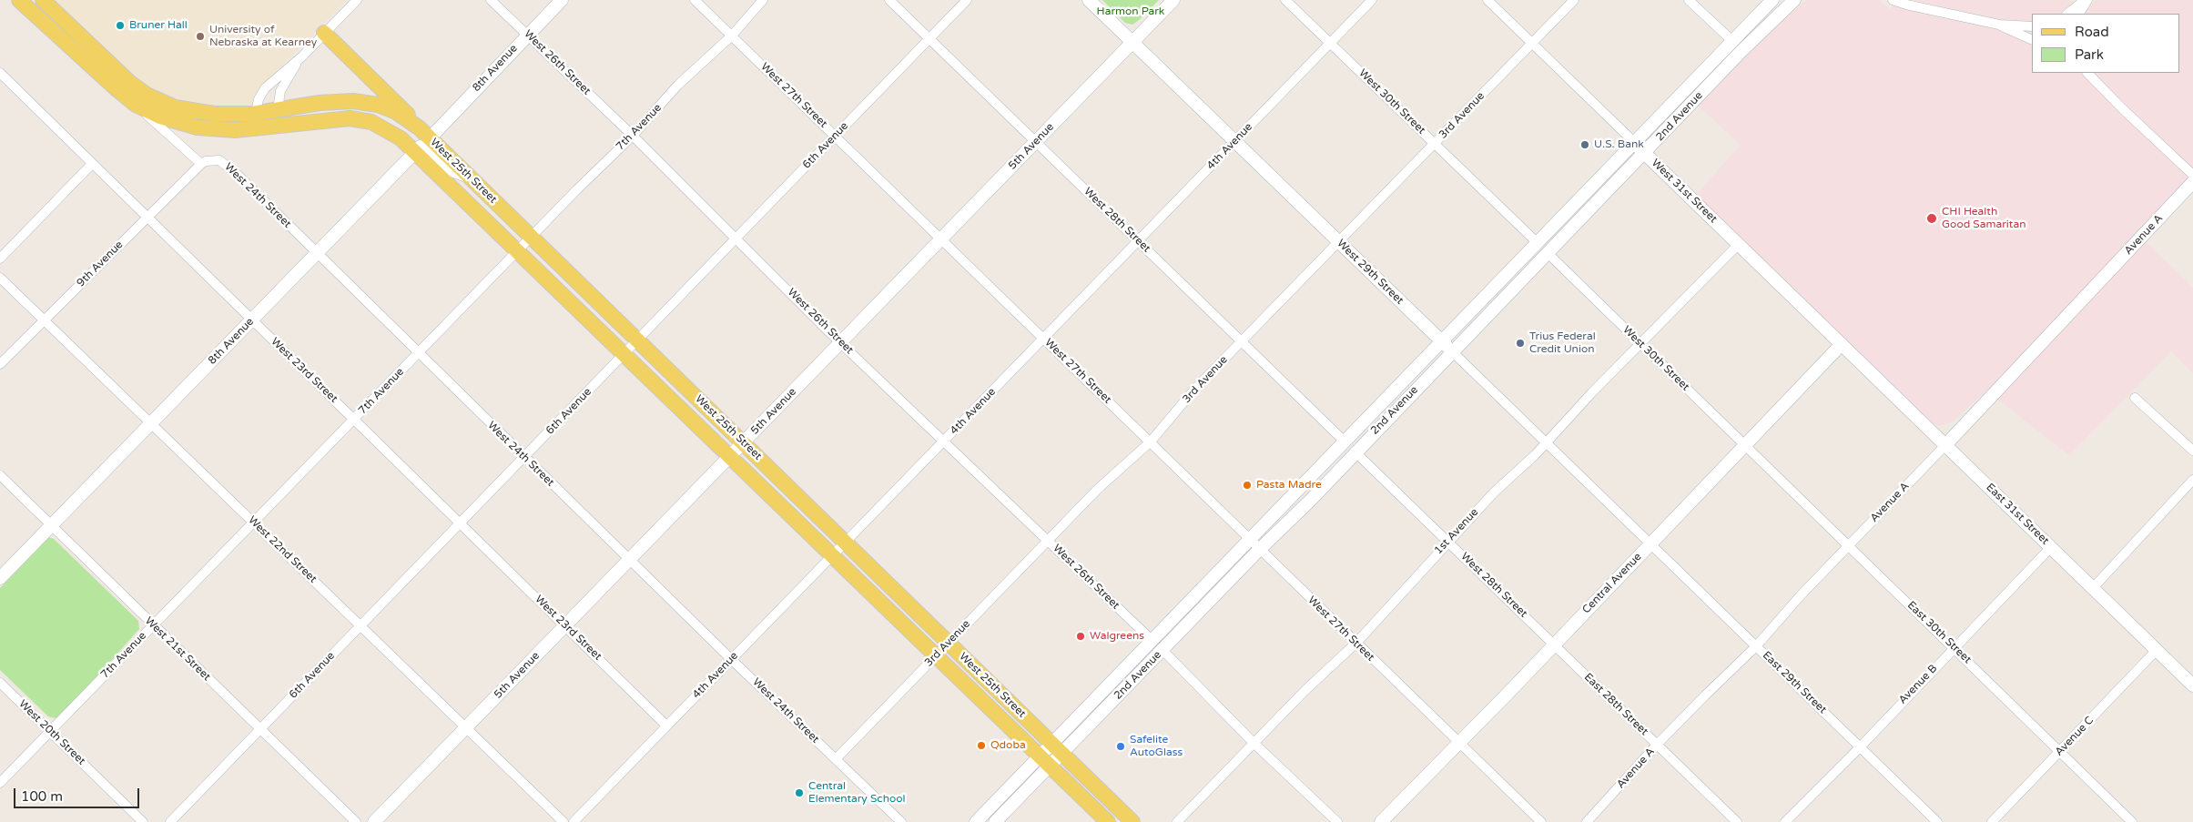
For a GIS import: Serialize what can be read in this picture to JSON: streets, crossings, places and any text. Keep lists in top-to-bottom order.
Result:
{
  "streets": {
    "main road": ["West 25th Street"],
    "street": [
      "West 26th Street",
      "8th Avenue",
      "West 27th Street",
      "West 30th Street",
      "3rd Avenue",
      "2nd Avenue",
      "7th Avenue",
      "6th Avenue",
      "5th Avenue",
      "4th Avenue",
      "West 31st Street",
      "West 24th Street",
      "West 28th Street",
      "Avenue A",
      "9th Avenue",
      "West 29th Street",
      "West 23rd Street",
      "East 31st Street",
      "1st Avenue",
      "West 22nd Street",
      "Central Avenue",
      "East 30th Street",
      "West 21st Street",
      "East 29th Street",
      "Avenue B",
      "East 28th Street",
      "West 20th Street",
      "Avenue C"
    ]
  },
  "crossings": [
    ["West 26th Street", "8th Avenue"],
    ["West 26th Street", "3rd Avenue"],
    ["West 26th Street", "2nd Avenue"],
    ["West 26th Street", "7th Avenue"],
    ["West 26th Street", "6th Avenue"],
    ["West 26th Street", "5th Avenue"],
    ["West 26th Street", "4th Avenue"],
    ["8th Avenue", "West 25th Street"],
    ["8th Avenue", "West 24th Street"],
    ["8th Avenue", "West 23rd Street"],
    ["8th Avenue", "West 22nd Street"],
    ["8th Avenue", "West 21st Street"],
    ["West 27th Street", "3rd Avenue"],
    ["West 27th Street", "2nd Avenue"],
    ["West 27th Street", "7th Avenue"],
    ["West 27th Street", "6th Avenue"],
    ["West 27th Street", "5th Avenue"],
    ["West 27th Street", "4th Avenue"],
    ["West 27th Street", "1st Avenue"],
    ["West 27th Street", "Central Avenue"],
    ["West 30th Street", "3rd Avenue"],
    ["West 30th Street", "2nd Avenue"],
    ["West 30th Street", "4th Avenue"],
    ["West 30th Street", "1st Avenue"],
    ["West 30th Street", "Central Avenue"],
    ["West 30th Street", "East 30th Street"],
    ["3rd Avenue", "West 25th Street"],
    ["3rd Avenue", "West 31st Street"],
    ["3rd Avenue", "West 24th Street"],
    ["3rd Avenue", "West 28th Street"],
    ["3rd Avenue", "West 29th Street"],
    ["2nd Avenue", "West 25th Street"],
    ["2nd Avenue", "West 31st Street"],
    ["2nd Avenue", "West 28th Street"],
    ["2nd Avenue", "West 29th Street"],
    ["7th Avenue", "West 25th Street"],
    ["7th Avenue", "West 24th Street"],
    ["7th Avenue", "West 23rd Street"],
    ["7th Avenue", "West 22nd Street"],
    ["7th Avenue", "West 21st Street"],
    ["7th Avenue", "West 20th Street"],
    ["6th Avenue", "West 25th Street"],
    ["6th Avenue", "West 24th Street"],
    ["6th Avenue", "West 28th Street"],
    ["6th Avenue", "West 23rd Street"],
    ["6th Avenue", "West 22nd Street"],
    ["6th Avenue", "West 21st Street"],
    ["5th Avenue", "West 25th Street"],
    ["5th Avenue", "West 24th Street"],
    ["5th Avenue", "West 28th Street"],
    ["5th Avenue", "West 29th Street"],
    ["5th Avenue", "West 23rd Street"],
    ["5th Avenue", "West 22nd Street"],
    ["4th Avenue", "West 25th Street"],
    ["4th Avenue", "West 24th Street"],
    ["4th Avenue", "West 28th Street"],
    ["4th Avenue", "West 29th Street"],
    ["4th Avenue", "West 23rd Street"],
    ["West 31st Street", "East 31st Street"],
    ["West 31st Street", "1st Avenue"],
    ["West 31st Street", "Central Avenue"],
    ["West 24th Street", "9th Avenue"],
    ["West 28th Street", "1st Avenue"],
    ["West 28th Street", "Central Avenue"],
    ["West 28th Street", "East 28th Street"],
    ["Avenue A", "East 31st Street"],
    ["Avenue A", "East 30th Street"],
    ["Avenue A", "East 29th Street"],
    ["Avenue A", "East 28th Street"],
    ["9th Avenue", "West 23rd Street"],
    ["9th Avenue", "West 22nd Street"],
    ["West 29th Street", "1st Avenue"],
    ["West 29th Street", "Central Avenue"],
    ["West 29th Street", "East 29th Street"],
    ["East 31st Street", "Central Avenue"],
    ["East 31st Street", "Avenue B"],
    ["East 31st Street", "Avenue C"],
    ["Central Avenue", "East 30th Street"],
    ["Central Avenue", "East 29th Street"],
    ["Central Avenue", "East 28th Street"],
    ["East 30th Street", "Avenue B"],
    ["East 30th Street", "Avenue C"],
    ["East 29th Street", "Avenue B"]
  ],
  "parks": ["Harmon Park"],
  "places": [
    "Bruner Hall",
    "University of Nebraska at Kearney",
    "U.S. Bank",
    "CHI Health Good Samaritan",
    "Trius Federal Credit Union",
    "Pasta Madre",
    "Walgreens",
    "Qdoba",
    "Safelite AutoGlass",
    "Central Elementary School"
  ],
  "legend": ["Road", "Park"],
  "scale_bar": "100 m"
}
